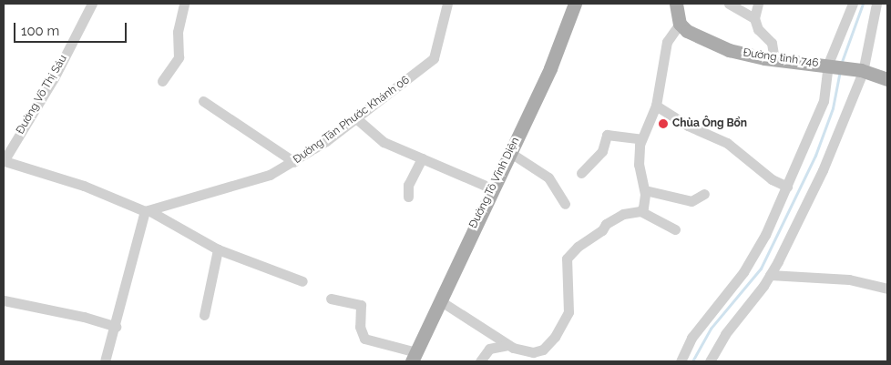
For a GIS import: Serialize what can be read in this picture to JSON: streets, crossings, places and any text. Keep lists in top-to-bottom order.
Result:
{
  "streets": {
    "main road": ["Đường tỉnh 746", "Đường Tô Vĩnh Diện"],
    "street": ["Đường Võ Thị Sáu", "Đường Tân Phước Khánh 06"]
  },
  "places": ["Chùa Ông Bổn"],
  "scale_bar": "100 m"
}
